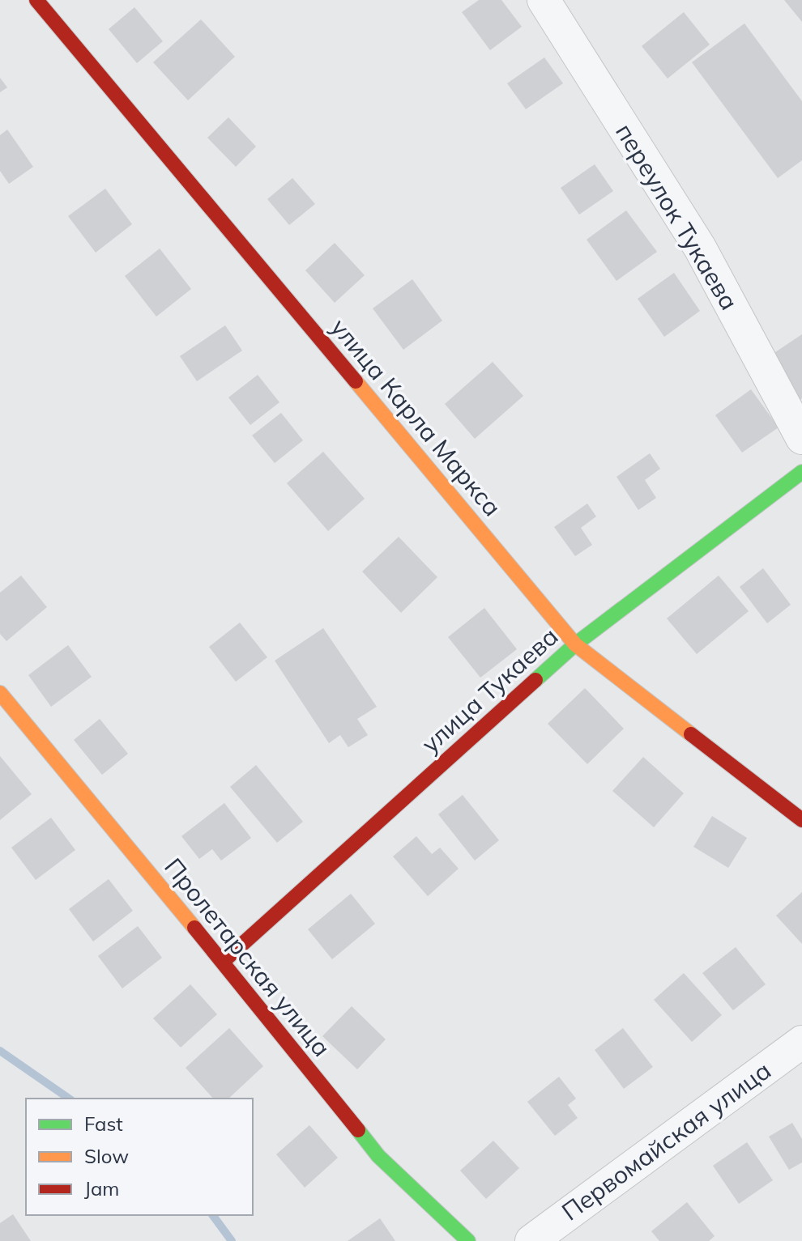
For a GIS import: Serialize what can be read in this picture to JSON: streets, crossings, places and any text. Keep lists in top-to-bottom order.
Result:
{
  "streets": {
    "street": [
      "переулок Тукаева",
      "улица Карла Маркса",
      "улица Тукаева",
      "Пролетарская улица",
      "Первомайская улица"
    ]
  },
  "crossings": [
    ["улица Карла Маркса", "улица Тукаева"],
    ["улица Тукаева", "Пролетарская улица"]
  ],
  "legend": ["Fast", "Slow", "Jam"]
}
